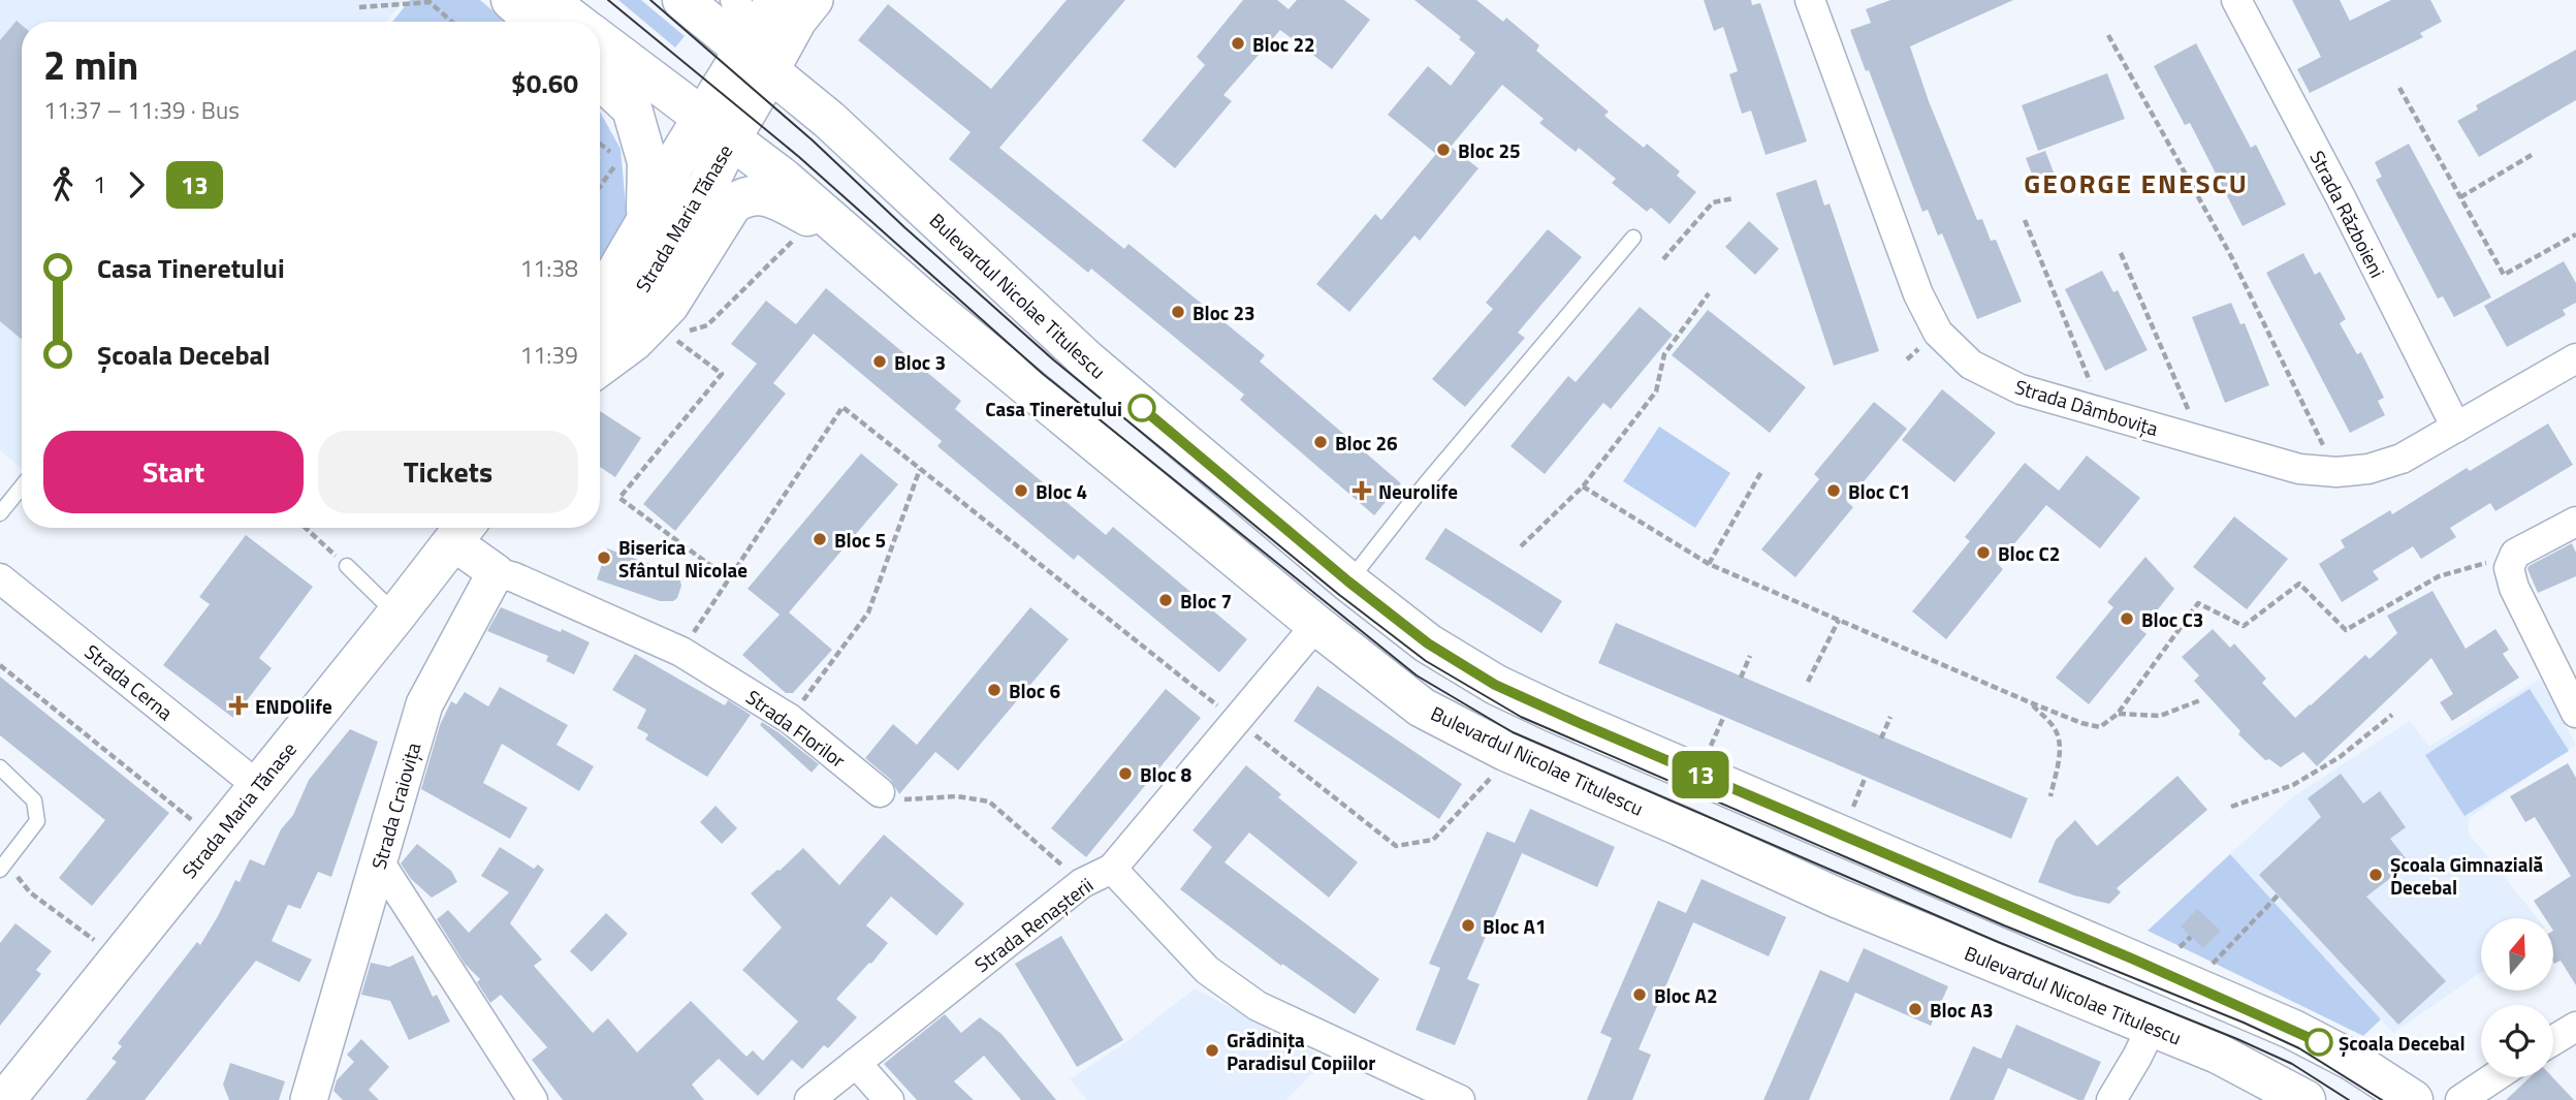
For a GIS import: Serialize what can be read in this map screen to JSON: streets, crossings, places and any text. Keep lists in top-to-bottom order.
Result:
{
  "streets": {
    "main road": ["Strada Maria Tănase", "Bulevardul Nicolae Titulescu"],
    "street": [
      "Strada Războieni",
      "Strada Dâmbovița",
      "Strada Cerna",
      "Strada Florilor",
      "Strada Craiovița",
      "Strada Renașterii"
    ]
  },
  "crossings": [
    ["Strada Războieni", "Strada Dâmbovița"],
    ["Strada Maria Tănase", "Bulevardul Nicolae Titulescu"],
    ["Strada Maria Tănase", "Strada Cerna"],
    ["Bulevardul Nicolae Titulescu", "Strada Renașterii"],
    ["Strada Florilor", "Strada Craiovița"]
  ],
  "districts": ["GEORGE ENESCU"],
  "places": {
    "other": [
      "Bloc 22",
      "Bloc 25",
      "Bloc 23",
      "Bloc 3",
      "Casa Tineretului",
      "Bloc 26",
      "Bloc 4",
      "Bloc C1",
      "Bloc 5",
      "Bloc C2",
      "Biserica Sfântul Nicolae",
      "Bloc 7",
      "Bloc C3",
      "Bloc 6",
      "Bloc 8",
      "Școala Gimnazială Decebal",
      "Bloc A1",
      "Bloc A2",
      "Bloc A3",
      "Școala Decebal",
      "Grădinița Paradisul Copiilor"
    ],
    "health": ["Neurolife", "ENDOlife"]
  },
  "lines": ["bus line 13"],
  "north": "top",
  "page": {
    "on_map": "13",
    "heading": ["2 min", "11:37 – 11:39 · Bus", "$0.60"],
    "legs": ["1", "13"],
    "list": [
      {
        "name": "Casa Tineretului",
        "value": "11:38"
      },
      {
        "name": "Școala Decebal",
        "value": "11:39"
      }
    ],
    "buttons": ["Start", "Tickets"]
  }
}
